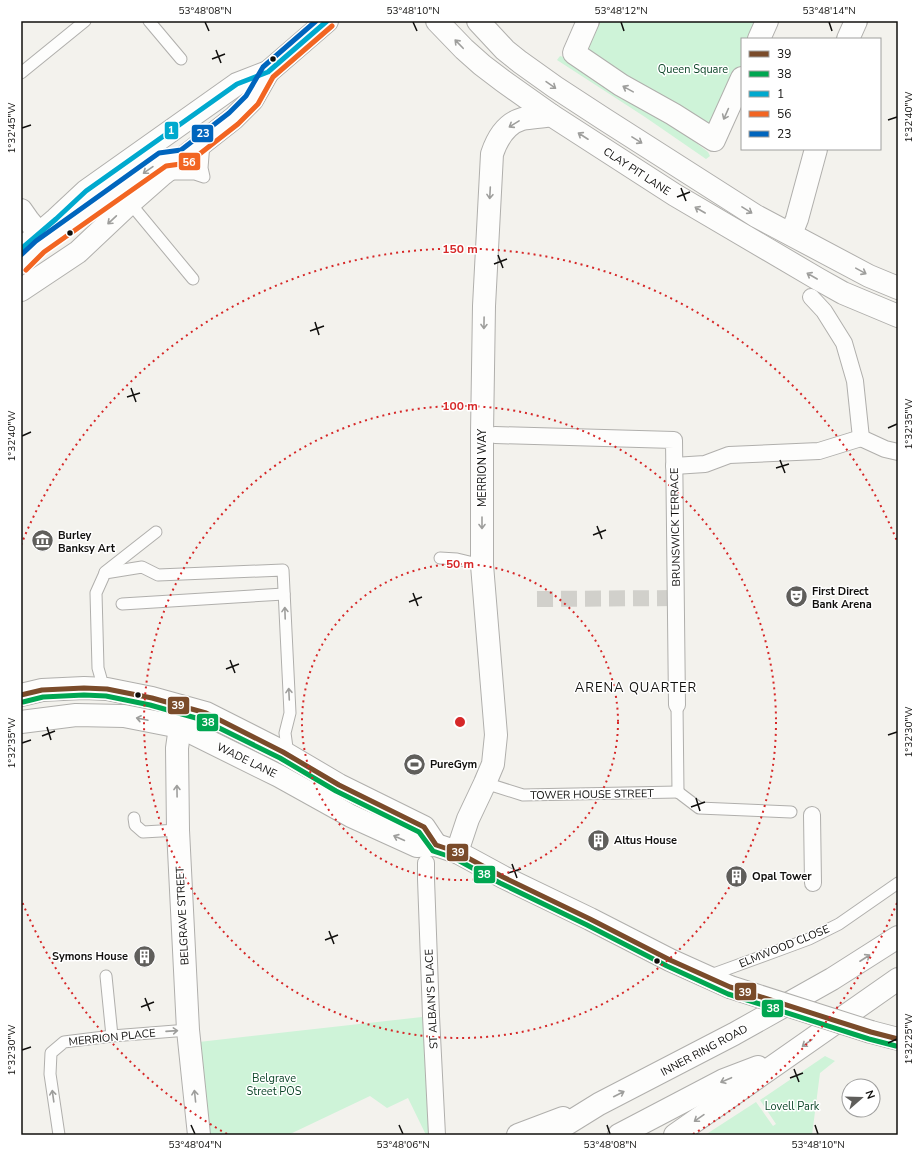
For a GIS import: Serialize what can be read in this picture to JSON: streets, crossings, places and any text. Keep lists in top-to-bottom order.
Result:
{
  "streets": {
    "main road": [
      "CLAY PIT LANE",
      "MERRION WAY",
      "WADE LANE",
      "BELGRAVE STREET",
      "INNER RING ROAD"
    ],
    "street": ["BRUNSWICK TERRACE", "ST ALBAN'S PLACE"],
    "lane": ["TOWER HOUSE STREET", "ELMWOOD CLOSE", "MERRION PLACE"]
  },
  "crossings": [
    ["CLAY PIT LANE", "MERRION WAY"],
    ["MERRION WAY", "WADE LANE"],
    ["MERRION WAY", "TOWER HOUSE STREET"],
    ["BRUNSWICK TERRACE", "TOWER HOUSE STREET"],
    ["WADE LANE", "BELGRAVE STREET"],
    ["WADE LANE", "ELMWOOD CLOSE"],
    ["BELGRAVE STREET", "MERRION PLACE"]
  ],
  "one_way": ["MERRION WAY", "BELGRAVE STREET"],
  "districts": ["ARENA QUARTER"],
  "parks": ["Queen Square", "Belgrave Street POS", "Lovell Park"],
  "places": {
    "museum": ["Burley Banksy Art"],
    "theatre": ["First Direct Bank Arena"],
    "sports": ["PureGym"],
    "building": ["Altus House", "Opal Tower", "Symons House"]
  },
  "lines": [
    "transit line 1",
    "transit line 23",
    "transit line 56",
    "transit line 39",
    "transit line 38"
  ],
  "legend": [
    "39",
    "38",
    "1",
    "56",
    "23"
  ],
  "north": "right",
  "coordinates": [
    "53°48'08\"N",
    "53°48'10\"N",
    "53°48'12\"N",
    "53°48'14\"N",
    "1°32'40\"W",
    "1°32'45\"W",
    "1°32'35\"W",
    "1°32'30\"W",
    "1°32'25\"W",
    "53°48'04\"N",
    "53°48'06\"N"
  ],
  "rings": ["150 m", "100 m", "50 m"]
}
